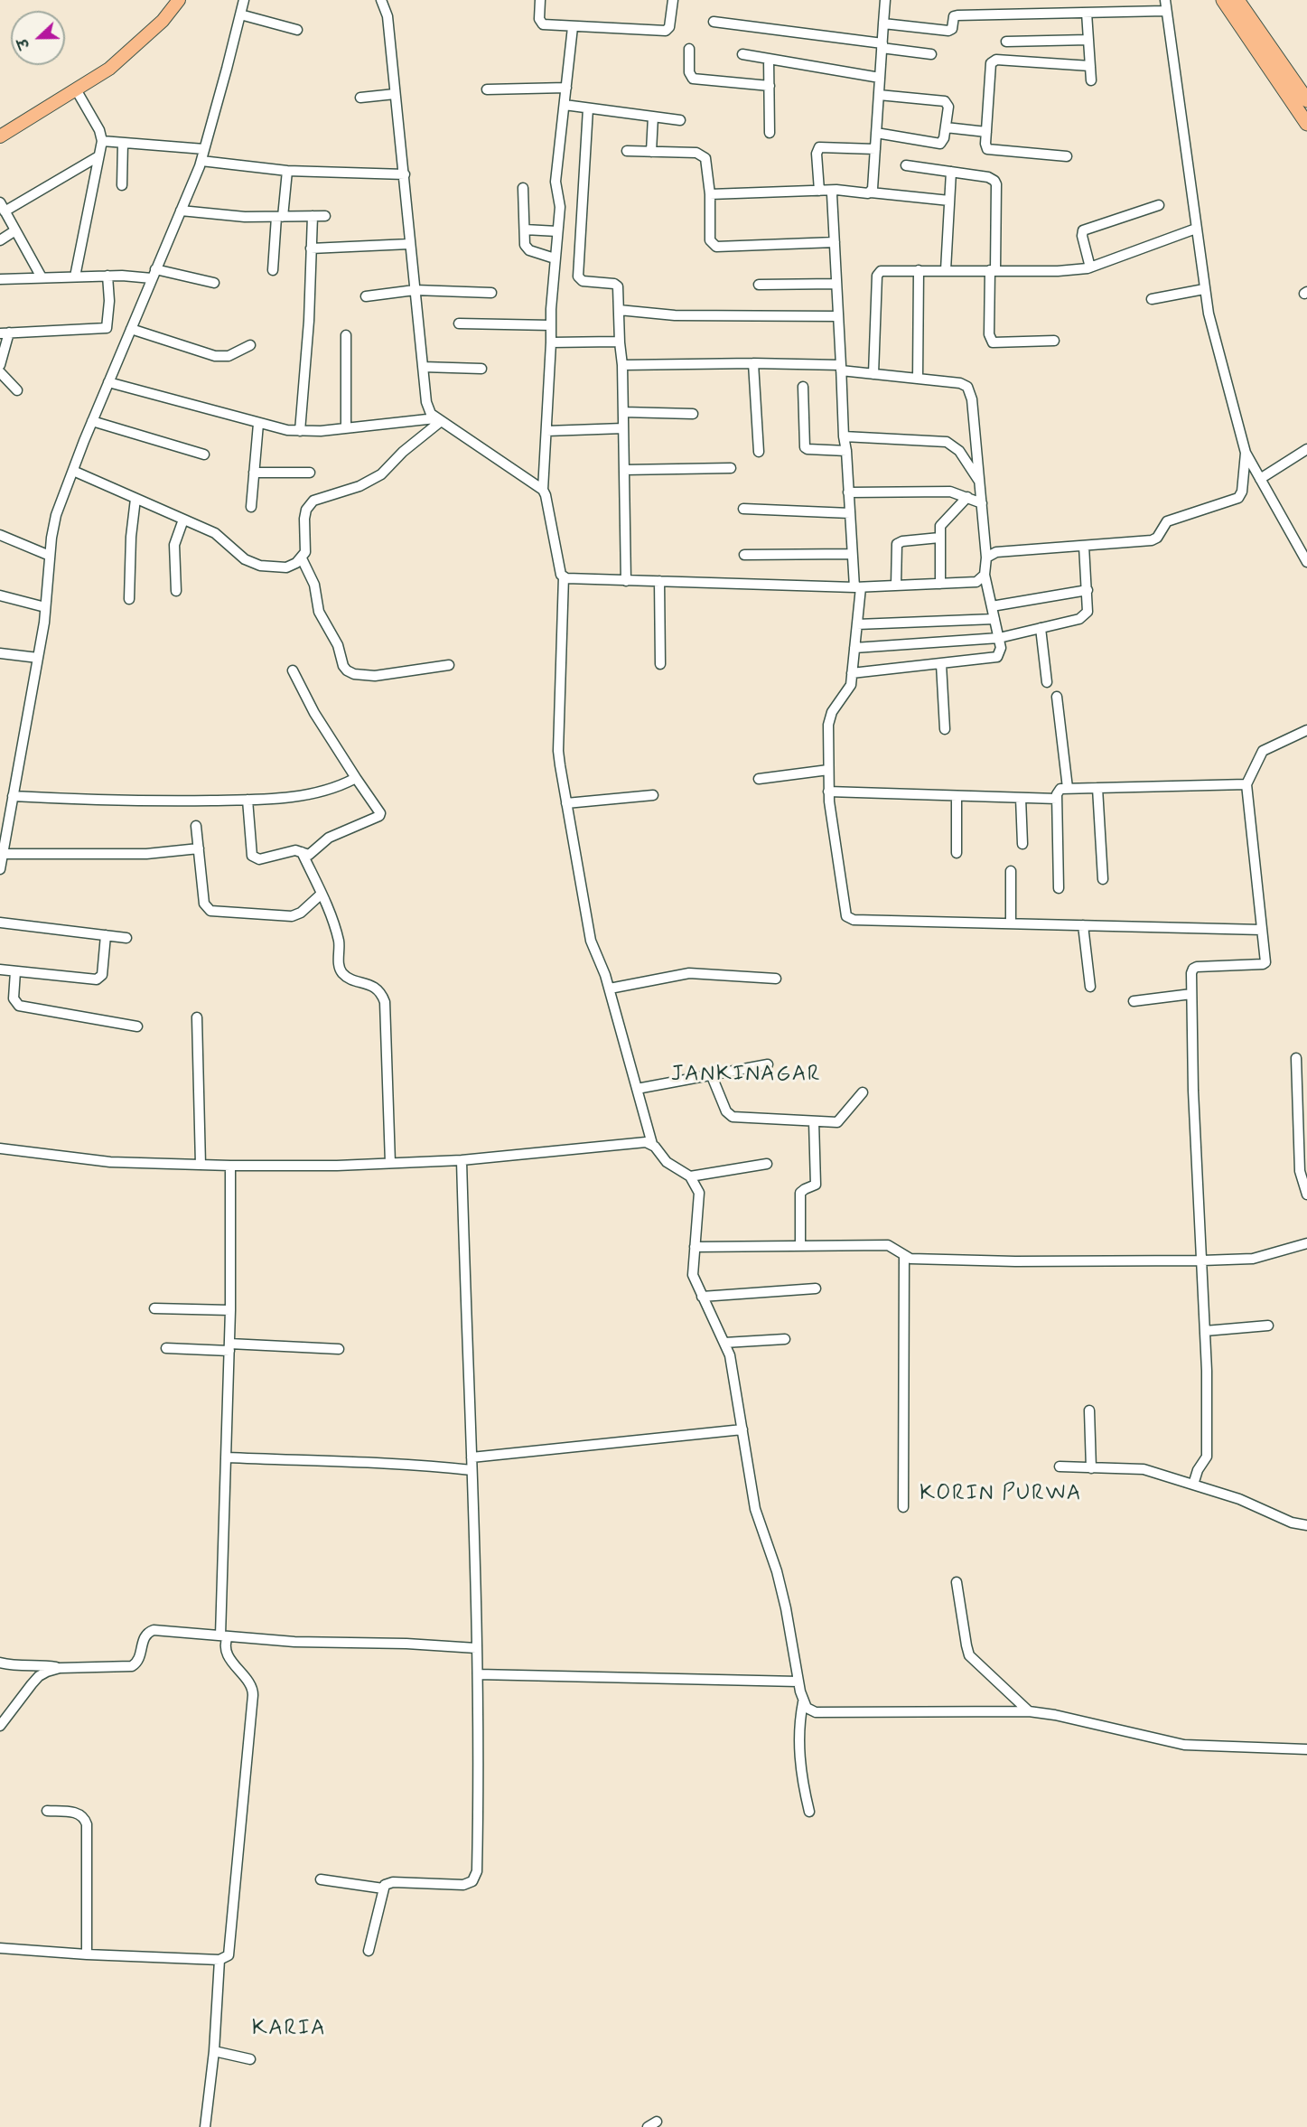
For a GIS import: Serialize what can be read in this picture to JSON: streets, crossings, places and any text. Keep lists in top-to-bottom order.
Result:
{
  "districts": ["JANKINAGAR", "KORIN PURWA", "KARIA"],
  "north": "left"
}
